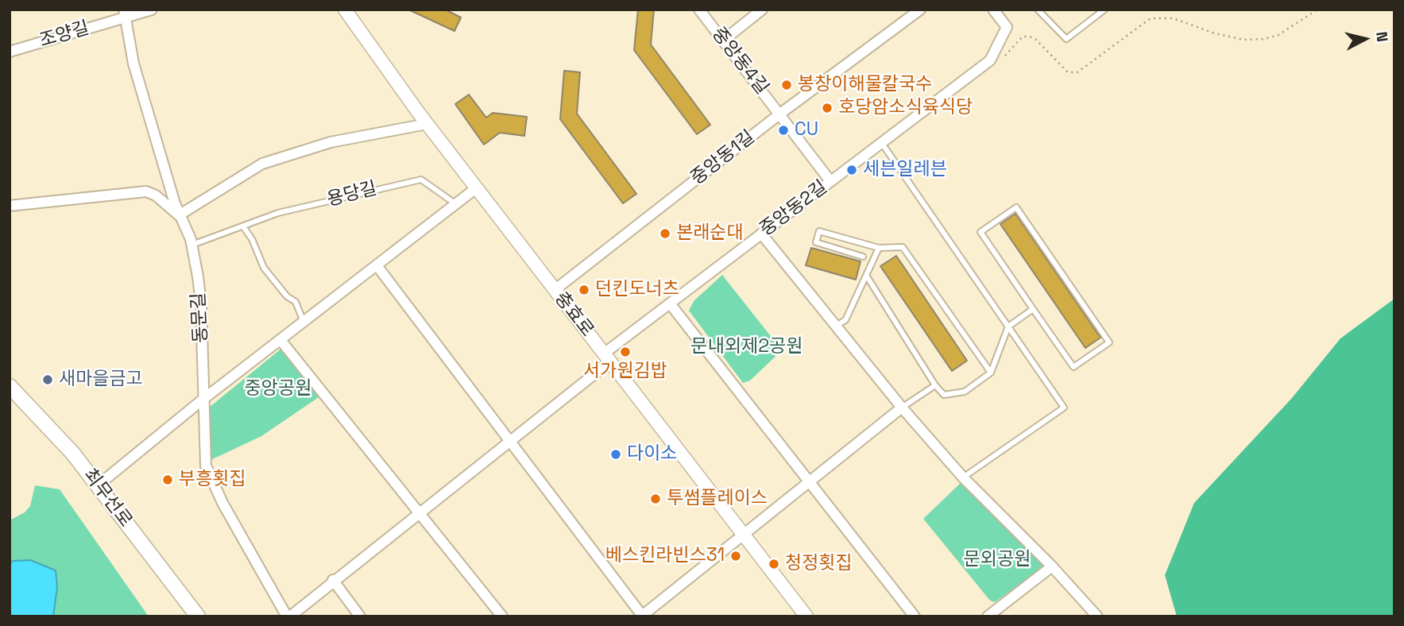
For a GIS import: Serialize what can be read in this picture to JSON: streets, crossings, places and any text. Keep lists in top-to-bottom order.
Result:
{
  "streets": {
    "main road": ["최무선로"],
    "street": [
      "조양길",
      "중앙동4길",
      "중앙동1길",
      "중앙동2길",
      "충효로",
      "동문길"
    ],
    "lane": ["용당길"]
  },
  "crossings": [
    ["조양길", "동문길"],
    ["중앙동4길", "중앙동1길"],
    ["중앙동4길", "중앙동2길"],
    ["중앙동1길", "충효로"],
    ["용당길", "동문길"],
    ["중앙동2길", "충효로"],
    ["중앙동2길", "동문길"]
  ],
  "parks": ["문내외제2공원", "중앙공원", "문외공원"],
  "places": [
    "봉창이해물칼국수",
    "호당암소식육식당",
    "CU",
    "세븐일레븐",
    "본래순대",
    "던킨도너츠",
    "서가원김밥",
    "새마을금고",
    "다이소",
    "부흥횟집",
    "투썸플레이스",
    "베스킨라빈스31",
    "청정횟집"
  ],
  "north": "right"
}
